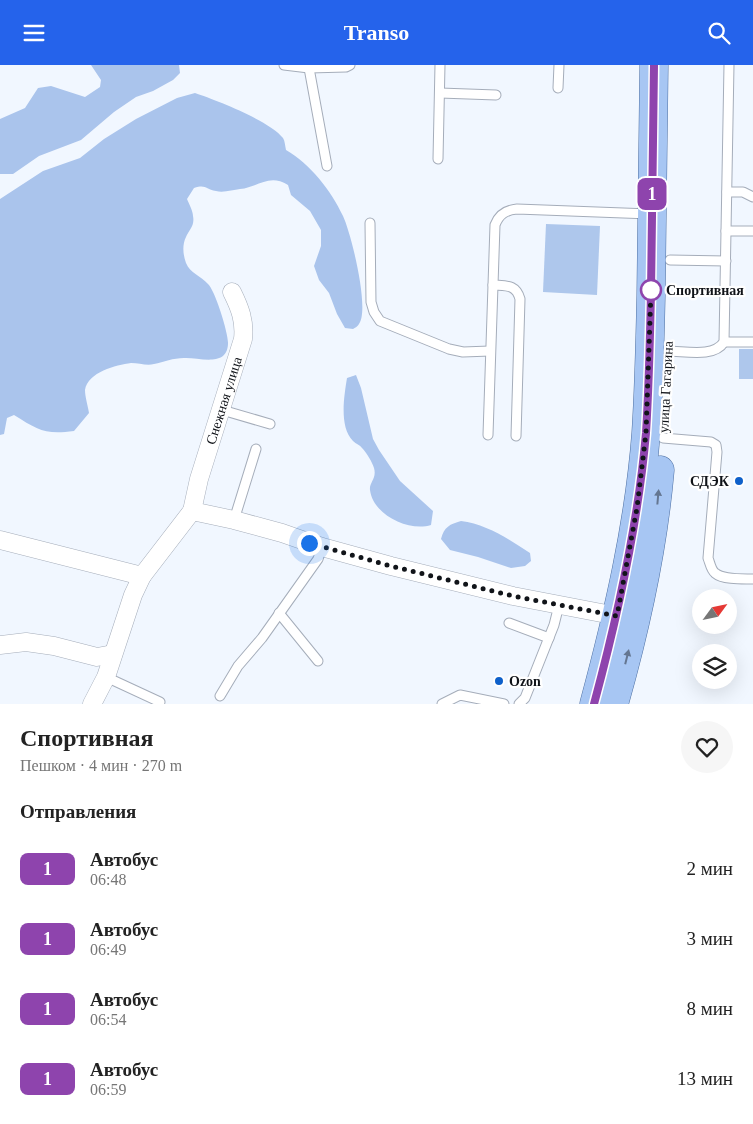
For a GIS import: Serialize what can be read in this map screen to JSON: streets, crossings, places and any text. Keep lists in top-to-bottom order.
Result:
{
  "streets": {
    "main road": ["улица Гагарина"],
    "street": ["Снежная улица"]
  },
  "places": ["Спортивная", "СДЭК", "Ozon"],
  "lines": ["bus line 1"],
  "north": "top right",
  "page": {
    "header": "Transo",
    "on_map": "1",
    "heading": [
      ["Спортивная", "Пешком · 4 мин · 270 m"],
      "Отправления"
    ],
    "list": [
      {
        "mark": "1",
        "name": "Автобус",
        "note": "06:48",
        "value": "2 мин"
      },
      {
        "mark": "1",
        "name": "Автобус",
        "note": "06:49",
        "value": "3 мин"
      },
      {
        "mark": "1",
        "name": "Автобус",
        "note": "06:54",
        "value": "8 мин"
      },
      {
        "mark": "1",
        "name": "Автобус",
        "note": "06:59",
        "value": "13 мин"
      }
    ]
  }
}
